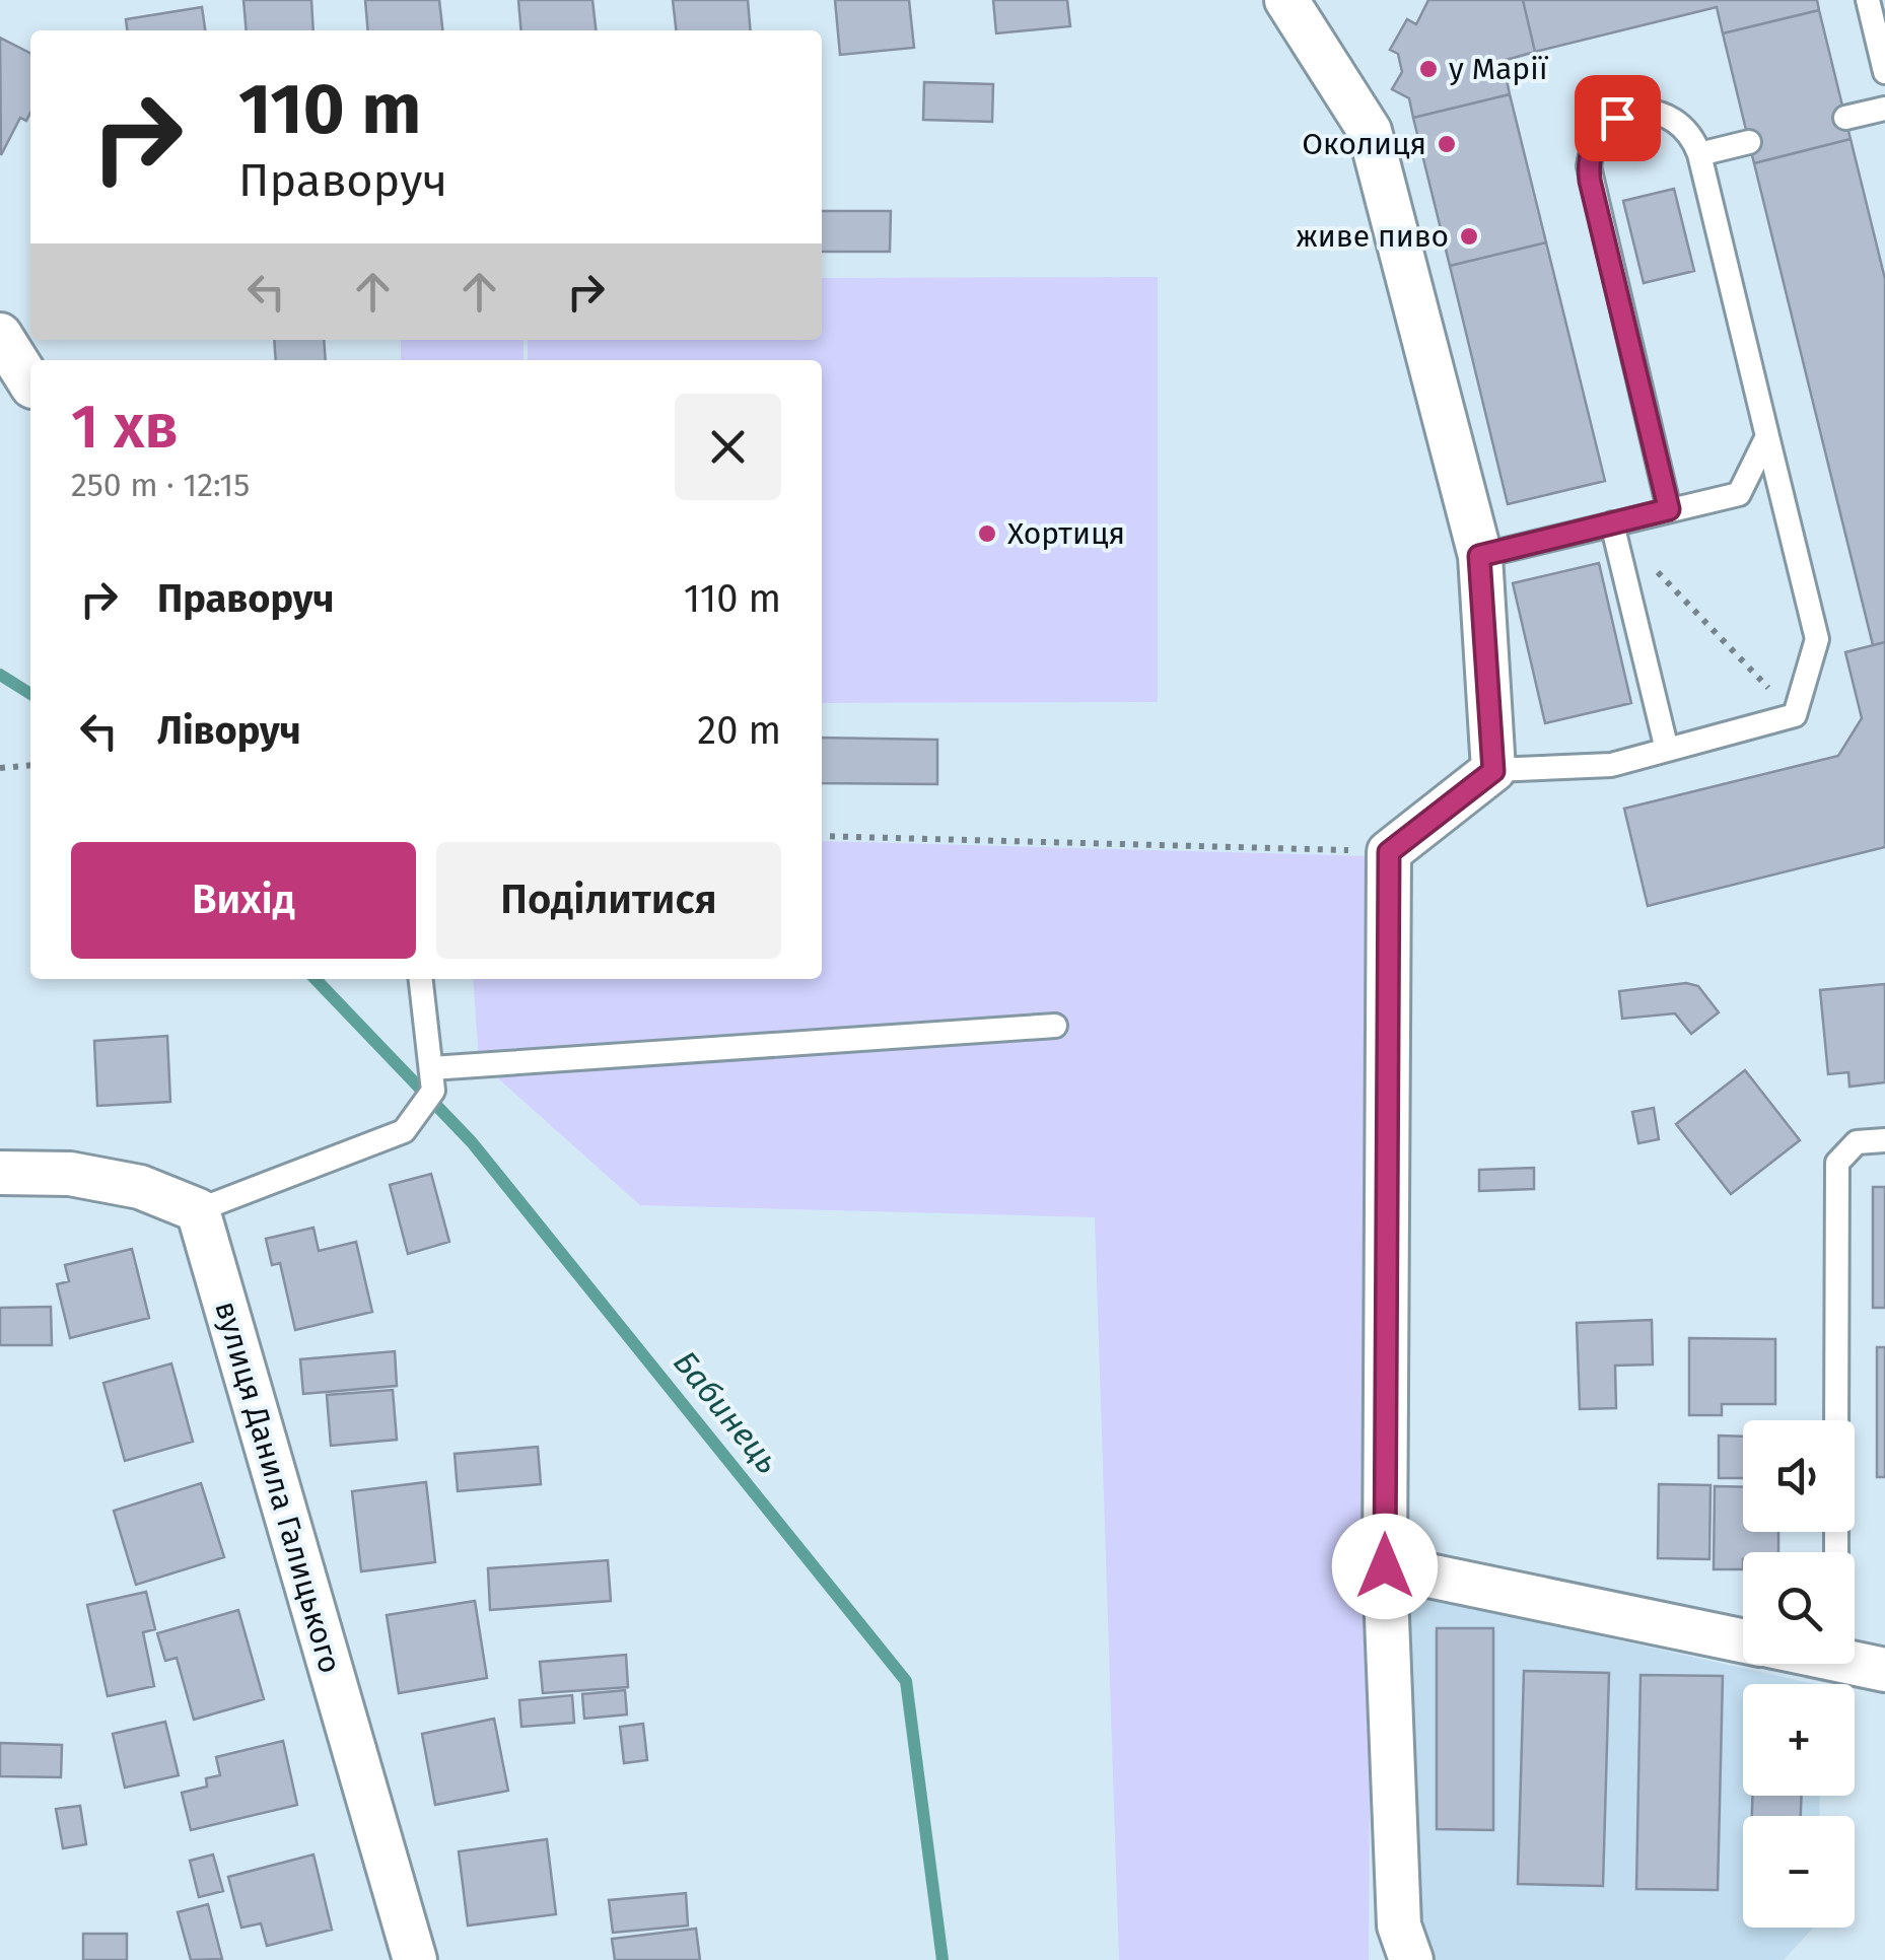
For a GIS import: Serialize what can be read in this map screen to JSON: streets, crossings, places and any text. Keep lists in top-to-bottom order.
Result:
{
  "streets": {
    "street": ["вулиця Данила Галицького"]
  },
  "water": ["Бабинець"],
  "places": [
    "у Марії",
    "Околиця",
    "живе пиво",
    "Хортиця"
  ],
  "page": {
    "turn": ["110 m", "Праворуч"],
    "heading": ["1 хв", "250 m · 12:15"],
    "list": [
      {
        "name": "Праворуч",
        "value": "110 m"
      },
      {
        "name": "Ліворуч",
        "value": "20 m"
      }
    ],
    "buttons": ["Вихід", "Поділитися"],
    "map_buttons": ["+", "−"]
  }
}
